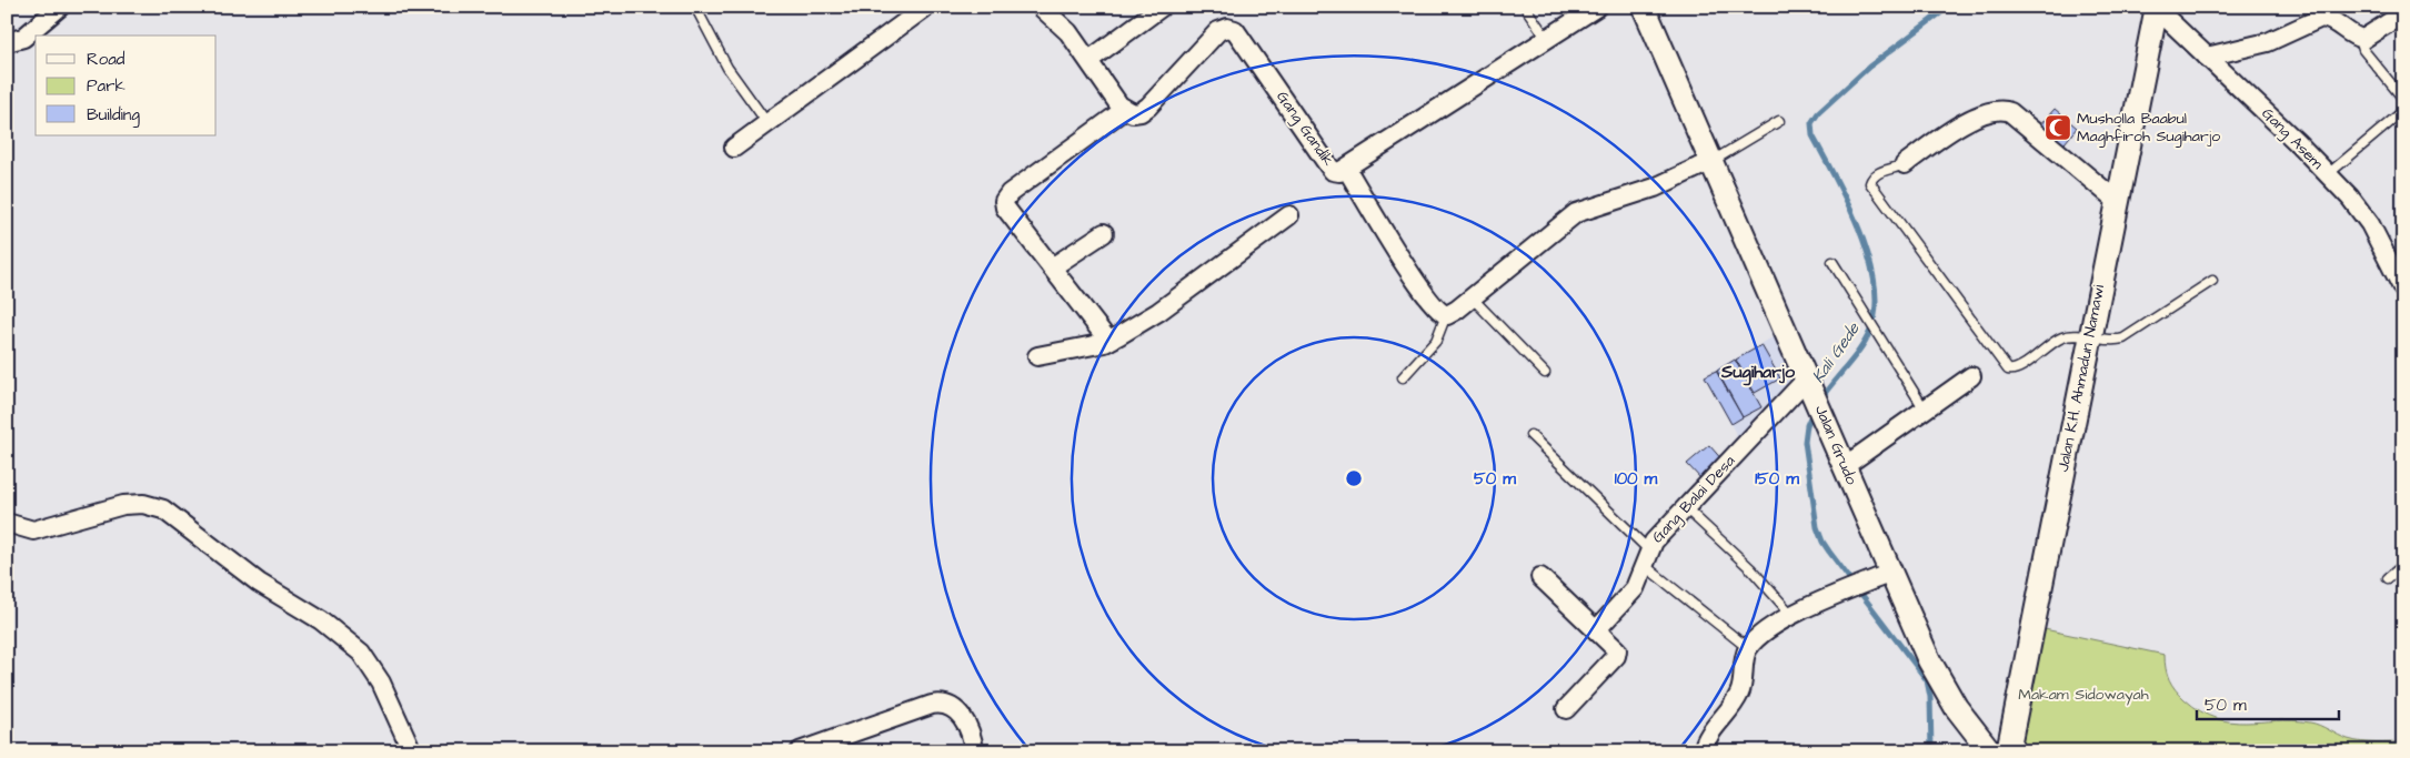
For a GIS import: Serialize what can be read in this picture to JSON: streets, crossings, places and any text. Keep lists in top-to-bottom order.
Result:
{
  "streets": {
    "street": [
      "Gang Gandik",
      "Gang Asem",
      "Jalan K.H. Ahmadun Namawi",
      "Jalan Grudo",
      "Gang Balai Desa"
    ]
  },
  "crossings": [
    ["Gang Asem", "Jalan K.H. Ahmadun Namawi"],
    ["Jalan Grudo", "Gang Balai Desa"]
  ],
  "districts": ["Sugiharjo"],
  "water": ["Kali Gede"],
  "parks": ["Makam Sidowayah"],
  "places": {
    "mosque": ["Musholla Baabul Maghfiroh Sugiharjo"]
  },
  "legend": ["Road", "Park", "Building"],
  "scale_bar": "50 m",
  "rings": ["50 m", "100 m", "150 m"]
}
